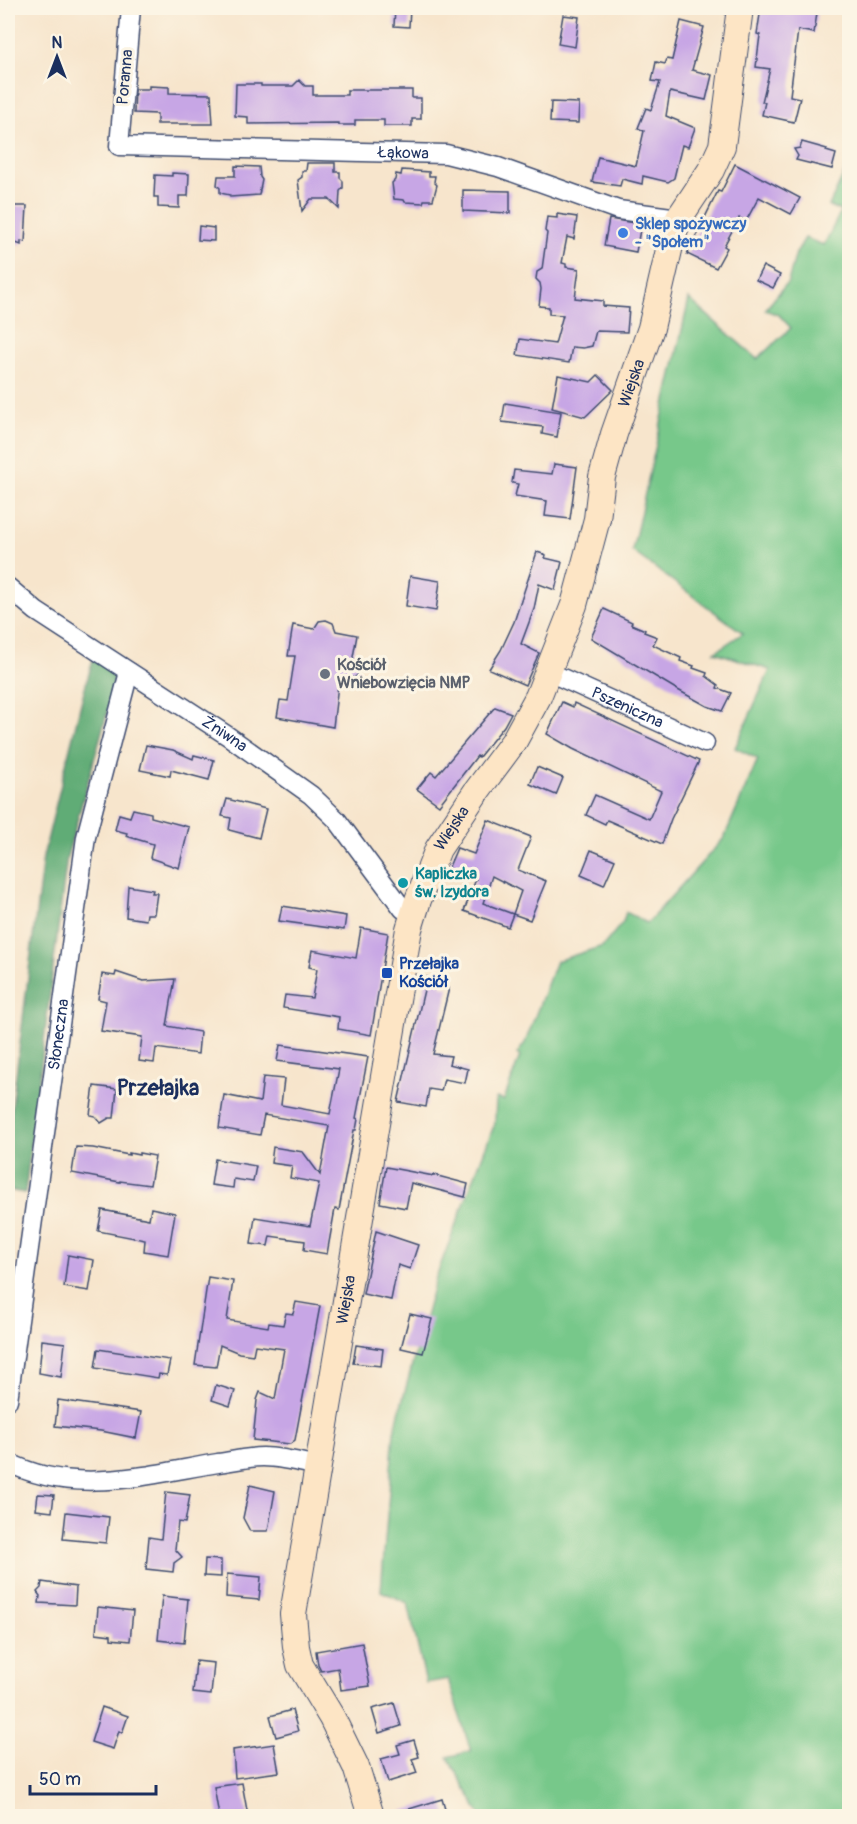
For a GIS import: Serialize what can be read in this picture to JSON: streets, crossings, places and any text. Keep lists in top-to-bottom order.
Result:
{
  "streets": {
    "street": [
      "Poranna",
      "Łąkowa",
      "Wiejska",
      "Pszeniczna",
      "Żniwna",
      "Słoneczna"
    ]
  },
  "crossings": [
    ["Poranna", "Łąkowa"],
    ["Łąkowa", "Wiejska"],
    ["Wiejska", "Pszeniczna"],
    ["Wiejska", "Żniwna"],
    ["Żniwna", "Słoneczna"]
  ],
  "districts": ["Przełajka"],
  "places": {
    "other": ["Sklep spożywczy - \"Społem\"", "Kościół Wniebowzięcia NMP", "Kapliczka św. Izydora"],
    "transit": ["Przełajka Kościół"]
  },
  "scale_bar": "50 m",
  "north": "top"
}
